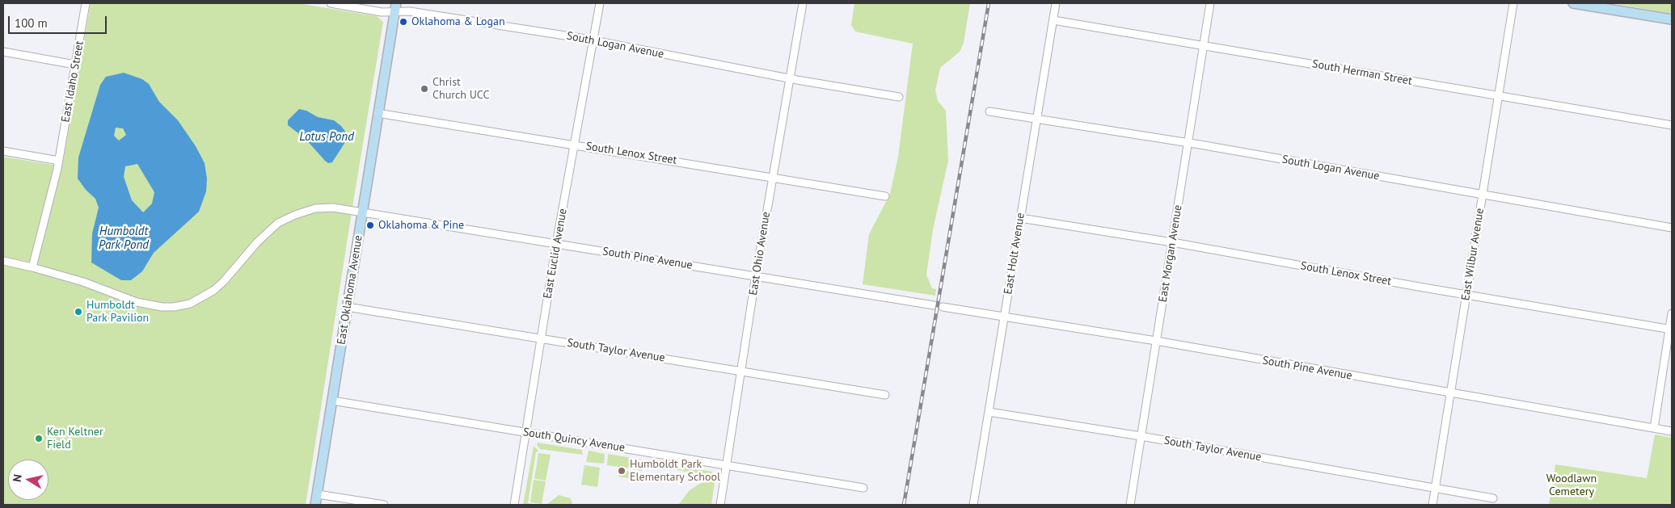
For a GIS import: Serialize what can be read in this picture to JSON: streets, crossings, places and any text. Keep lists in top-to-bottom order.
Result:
{
  "streets": {
    "main road": ["East Oklahoma Avenue"],
    "street": [
      "South Logan Avenue",
      "South Herman Street",
      "East Idaho Street",
      "South Lenox Street",
      "East Euclid Avenue",
      "East Ohio Avenue",
      "East Holt Avenue",
      "East Morgan Avenue",
      "East Wilbur Avenue",
      "South Pine Avenue",
      "South Taylor Avenue",
      "South Quincy Avenue"
    ]
  },
  "crossings": [
    ["South Logan Avenue", "East Euclid Avenue"],
    ["South Logan Avenue", "East Ohio Avenue"],
    ["South Logan Avenue", "East Holt Avenue"],
    ["South Logan Avenue", "East Morgan Avenue"],
    ["South Logan Avenue", "East Wilbur Avenue"],
    ["South Logan Avenue", "East Oklahoma Avenue"],
    ["South Herman Street", "East Holt Avenue"],
    ["South Herman Street", "East Morgan Avenue"],
    ["South Herman Street", "East Wilbur Avenue"],
    ["East Idaho Street", "South Pine Avenue"],
    ["South Lenox Street", "East Euclid Avenue"],
    ["South Lenox Street", "East Ohio Avenue"],
    ["South Lenox Street", "East Holt Avenue"],
    ["South Lenox Street", "East Morgan Avenue"],
    ["South Lenox Street", "East Wilbur Avenue"],
    ["South Lenox Street", "East Oklahoma Avenue"],
    ["East Euclid Avenue", "South Pine Avenue"],
    ["East Euclid Avenue", "South Taylor Avenue"],
    ["East Euclid Avenue", "South Quincy Avenue"],
    ["East Ohio Avenue", "South Pine Avenue"],
    ["East Ohio Avenue", "South Taylor Avenue"],
    ["East Ohio Avenue", "South Quincy Avenue"],
    ["East Holt Avenue", "South Pine Avenue"],
    ["East Holt Avenue", "South Taylor Avenue"],
    ["East Morgan Avenue", "South Pine Avenue"],
    ["East Morgan Avenue", "South Taylor Avenue"],
    ["East Wilbur Avenue", "South Pine Avenue"],
    ["East Wilbur Avenue", "South Taylor Avenue"],
    ["South Pine Avenue", "East Oklahoma Avenue"],
    ["East Oklahoma Avenue", "South Taylor Avenue"],
    ["East Oklahoma Avenue", "South Quincy Avenue"]
  ],
  "water": ["Lotus Pond", "Humboldt Park Pond"],
  "parks": ["Woodlawn Cemetery"],
  "places": [
    "Oklahoma & Logan",
    "Christ Church UCC",
    "Oklahoma & Pine",
    "Humboldt Park Pavilion",
    "Ken Keltner Field",
    "Humboldt Park Elementary School"
  ],
  "scale_bar": "100 m",
  "north": "left"
}
